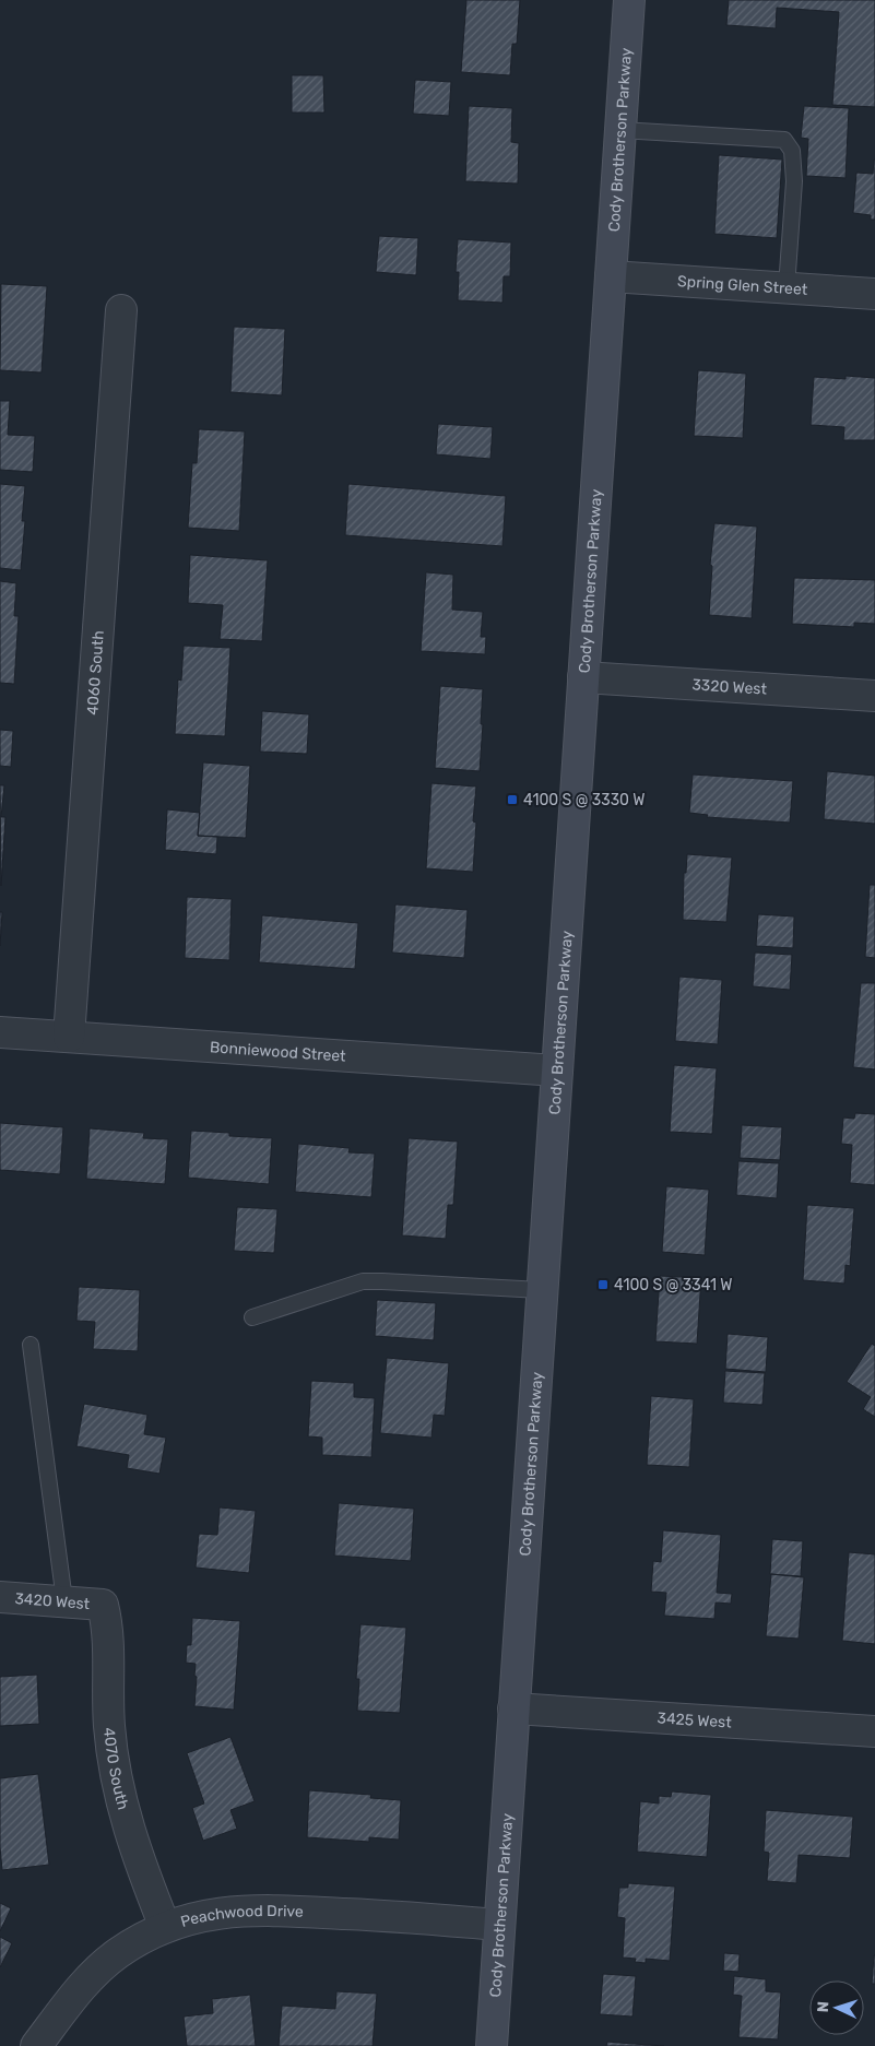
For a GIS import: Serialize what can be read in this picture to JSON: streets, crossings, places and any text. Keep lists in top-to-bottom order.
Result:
{
  "streets": {
    "main road": ["Cody Brotherson Parkway"],
    "street": [
      "Spring Glen Street",
      "4060 South",
      "3320 West",
      "Bonniewood Street",
      "3420 West",
      "3425 West",
      "4070 South",
      "Peachwood Drive"
    ]
  },
  "crossings": [
    ["Cody Brotherson Parkway", "Spring Glen Street"],
    ["Cody Brotherson Parkway", "3320 West"],
    ["Cody Brotherson Parkway", "Bonniewood Street"],
    ["Cody Brotherson Parkway", "3425 West"],
    ["Cody Brotherson Parkway", "Peachwood Drive"],
    ["4060 South", "Bonniewood Street"],
    ["3420 West", "4070 South"],
    ["4070 South", "Peachwood Drive"]
  ],
  "places": {
    "transit": ["4100 S @ 3330 W", "4100 S @ 3341 W"]
  },
  "north": "left"
}
